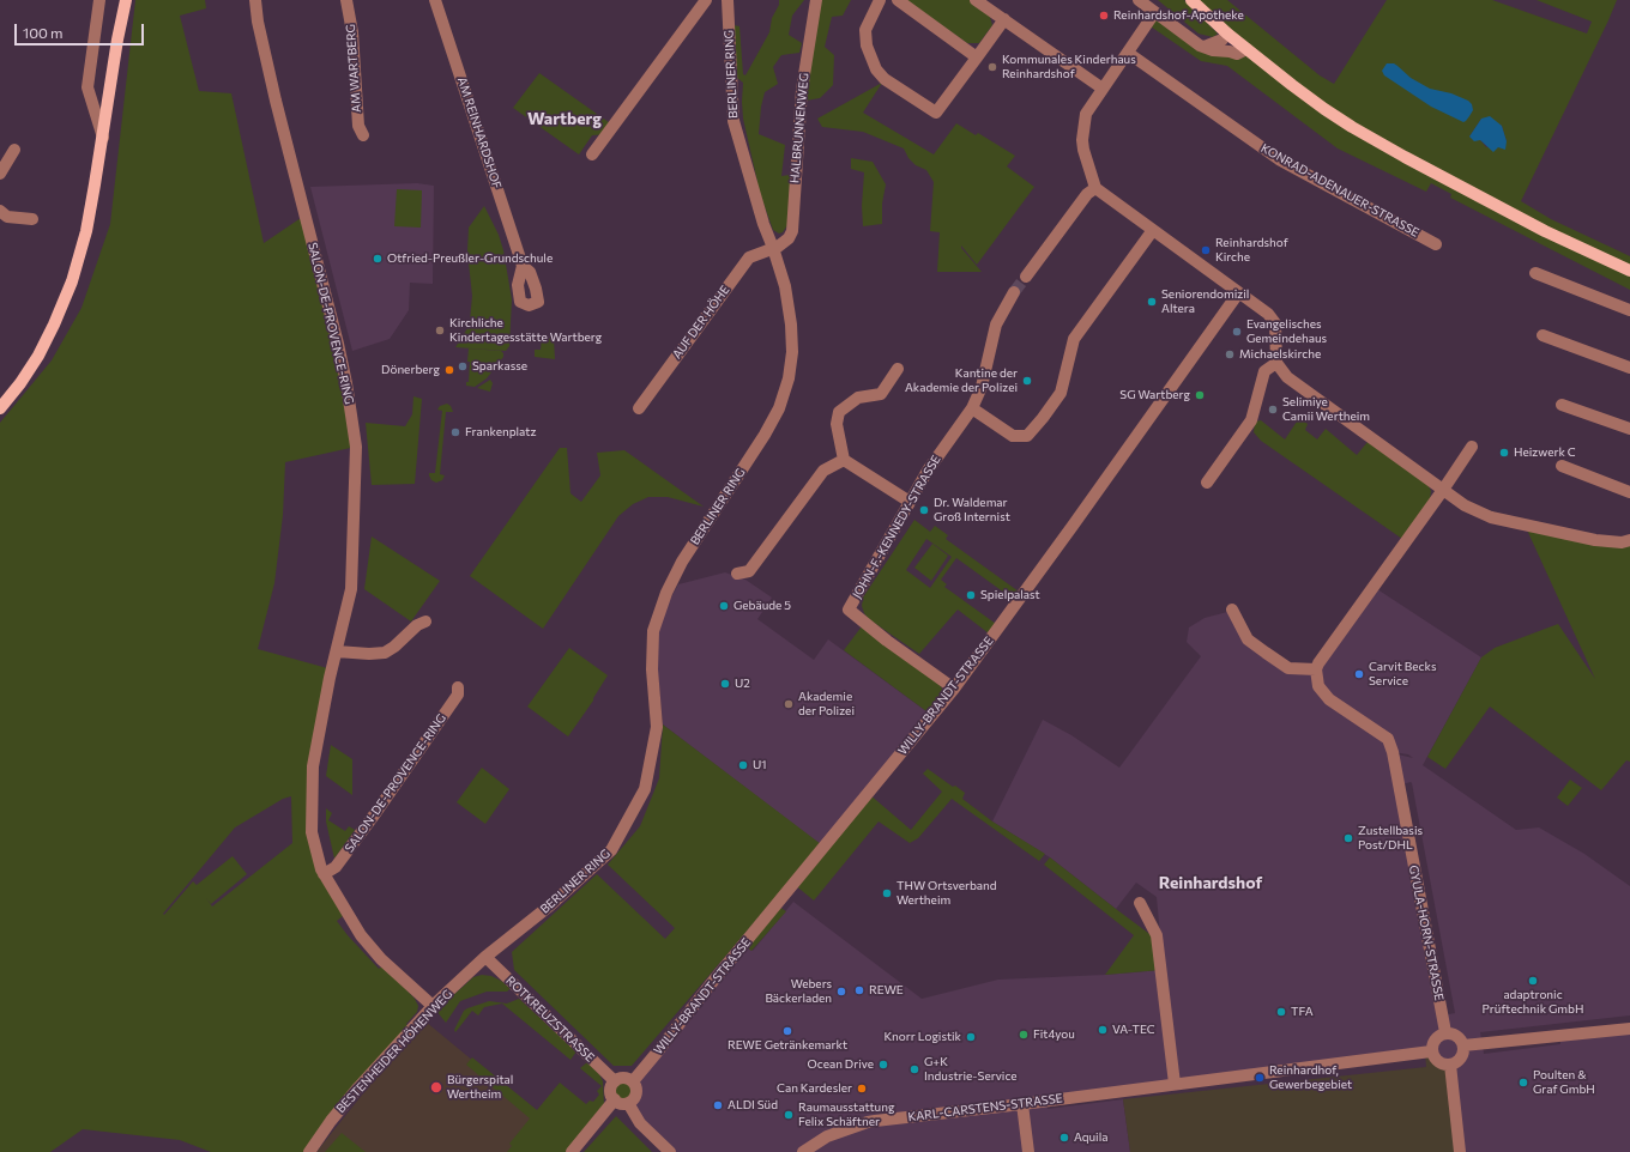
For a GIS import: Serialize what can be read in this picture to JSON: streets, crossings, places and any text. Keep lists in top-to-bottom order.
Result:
{
  "streets": {
    "street": [
      "AM WARTBERG",
      "BERLINER RING",
      "HALBRUNNENWEG",
      "AM REINHARDSHOF",
      "KONRAD-ADENAUER-STRASSE",
      "AUF DER HÖHE",
      "SALON-DE-PROVENCE-RING",
      "JOHN-F.-KENNEDY-STRASSE",
      "WILLY-BRANDT-STRASSE",
      "GYULA-HORN-STRASSE",
      "ROTKREUZSTRASSE",
      "BESTENHEIDER HÖHENWEG",
      "KARL-CARSTENS-STRASSE"
    ]
  },
  "crossings": [
    ["BERLINER RING", "HALBRUNNENWEG"],
    ["BERLINER RING", "AUF DER HÖHE"],
    ["BERLINER RING", "ROTKREUZSTRASSE"],
    ["BERLINER RING", "BESTENHEIDER HÖHENWEG"],
    ["HALBRUNNENWEG", "AUF DER HÖHE"],
    ["SALON-DE-PROVENCE-RING", "BESTENHEIDER HÖHENWEG"],
    ["JOHN-F.-KENNEDY-STRASSE", "WILLY-BRANDT-STRASSE"],
    ["WILLY-BRANDT-STRASSE", "ROTKREUZSTRASSE"],
    ["GYULA-HORN-STRASSE", "KARL-CARSTENS-STRASSE"],
    ["ROTKREUZSTRASSE", "BESTENHEIDER HÖHENWEG"]
  ],
  "districts": ["Wartberg", "Reinhardshof"],
  "places": [
    "Reinhardshof-Apotheke",
    "Kommunales Kinderhaus Reinhardshof",
    "Reinhardshof Kirche",
    "Otfried-Preußler-Grundschule",
    "Seniorendomizil Altera",
    "Kirchliche Kindertagesstätte Wartberg",
    "Evangelisches Gemeindehaus",
    "Michaelskirche",
    "Sparkasse",
    "Dönerberg",
    "Kantine der Akademie der Polizei",
    "SG Wartberg",
    "Selimiye Camii Wertheim",
    "Frankenplatz",
    "Heizwerk C",
    "Dr. Waldemar Groß Internist",
    "Spielpalast",
    "Gebäude 5",
    "Carvit Becks Service",
    "U2",
    "Akademie der Polizei",
    "U1",
    "Zustellbasis Post/DHL",
    "THW Ortsverband Wertheim",
    "adaptronic Prüftechnik GmbH",
    "REWE",
    "Webers Bäckerladen",
    "TFA",
    "VA-TEC",
    "REWE Getränkemarkt",
    "Fit4you",
    "Knorr Logistik",
    "Ocean Drive",
    "G+K Industrie-Service",
    "Reinhardhof, Gewerbegebiet",
    "Poulten & Graf GmbH",
    "Bürgerspital Wertheim",
    "Can Kardesler",
    "ALDI Süd",
    "Raumausstattung Felix Schäftner",
    "Aquila"
  ],
  "scale_bar": "100 m"
}
